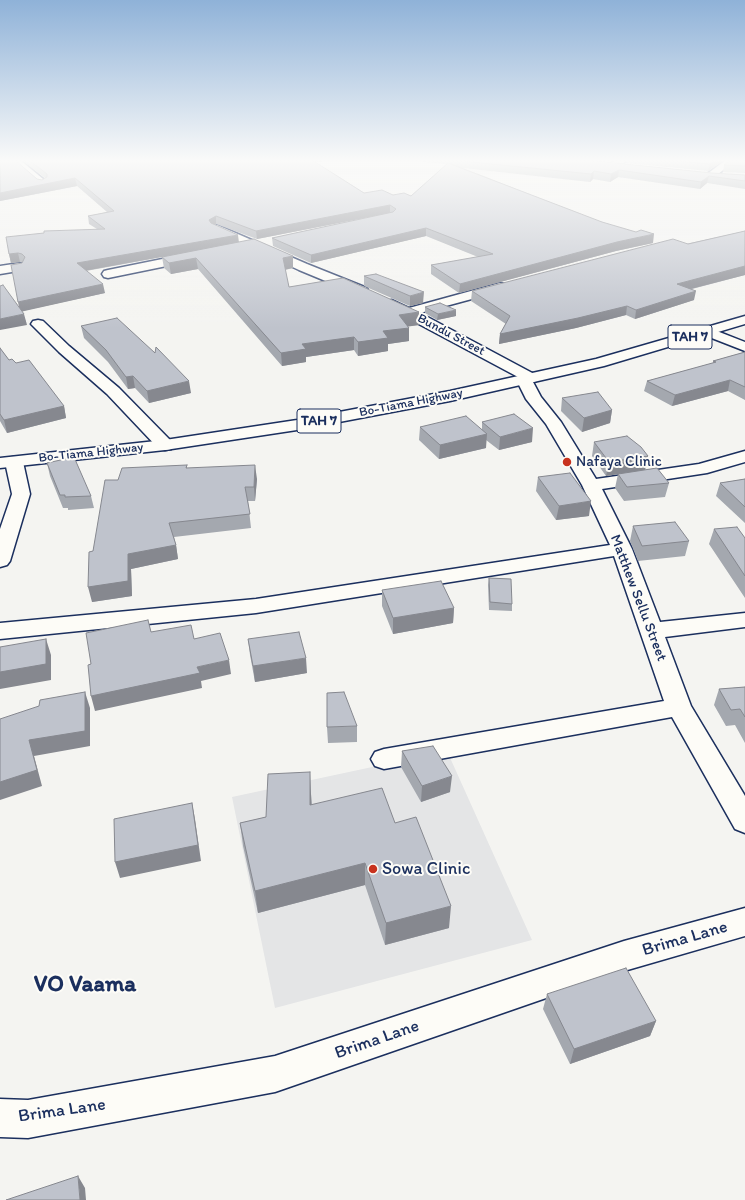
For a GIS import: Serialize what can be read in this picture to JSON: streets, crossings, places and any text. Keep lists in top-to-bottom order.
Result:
{
  "streets": {
    "main road": [
      "Bundu Street",
      "TAH 7",
      "Bo-Tiama Highway",
      "Matthew Sellu Street",
      "Brima Lane"
    ]
  },
  "crossings": [
    ["Bundu Street", "Bo-Tiama Highway"],
    ["Bundu Street", "Matthew Sellu Street"],
    ["Bo-Tiama Highway", "Matthew Sellu Street"]
  ],
  "districts": ["VO Vaama"],
  "places": ["Nafaya Clinic", "Sowa Clinic"]
}
